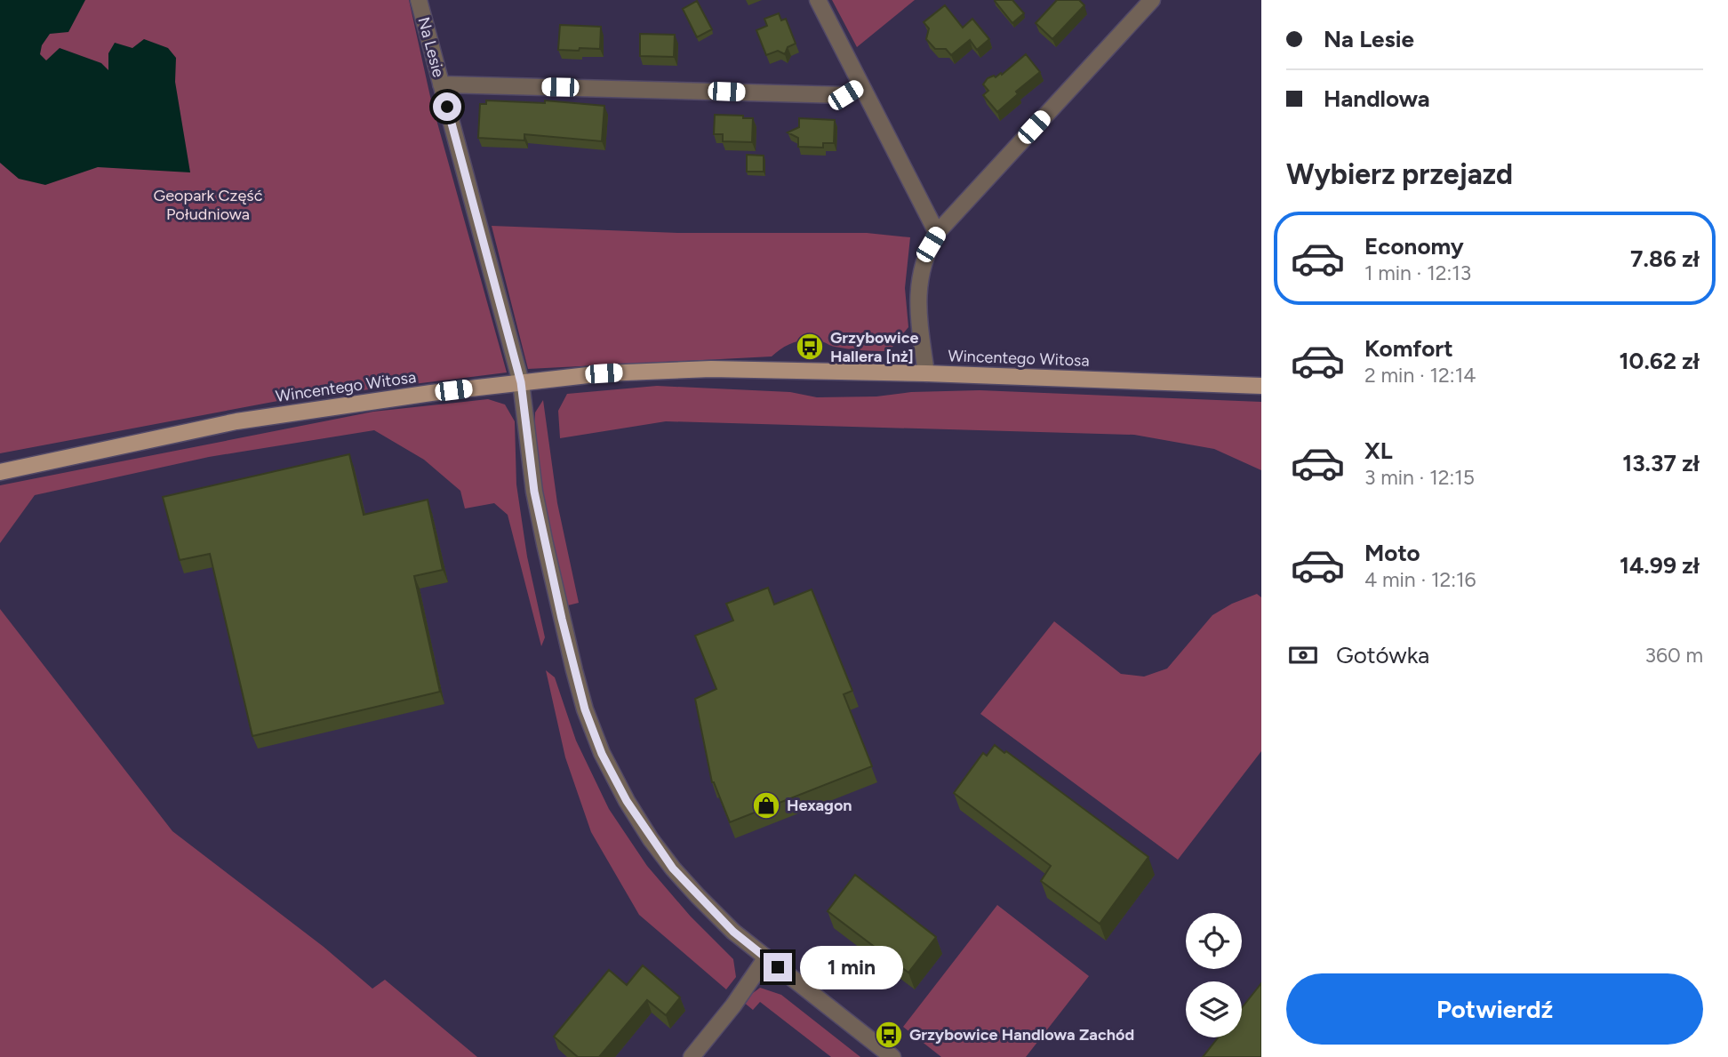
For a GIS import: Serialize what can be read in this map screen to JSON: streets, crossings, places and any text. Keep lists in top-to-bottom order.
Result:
{
  "streets": {
    "main road": ["Wincentego Witosa"],
    "street": ["Na Lesie"]
  },
  "crossings": [
    ["Na Lesie", "Wincentego Witosa"]
  ],
  "parks": ["Geopark Część Południowa"],
  "places": {
    "bus stop": ["Grzybowice Hallera [nż]", "Grzybowice Handlowa Zachód"],
    "shop": ["Hexagon"]
  },
  "page": {
    "banner": ["Na Lesie", "Handlowa"],
    "heading": "Wybierz przejazd",
    "list": [
      {
        "name": "Economy",
        "note": "1 min · 12:13",
        "value": "7.86 zł"
      },
      {
        "name": "Komfort",
        "note": "2 min · 12:14",
        "value": "10.62 zł"
      },
      {
        "name": "XL",
        "note": "3 min · 12:15",
        "value": "13.37 zł"
      },
      {
        "name": "Moto",
        "note": "4 min · 12:16",
        "value": "14.99 zł"
      }
    ],
    "pay": ["Gotówka", "360 m"],
    "bubble": "1 min",
    "buttons": "Potwierdź"
  }
}
